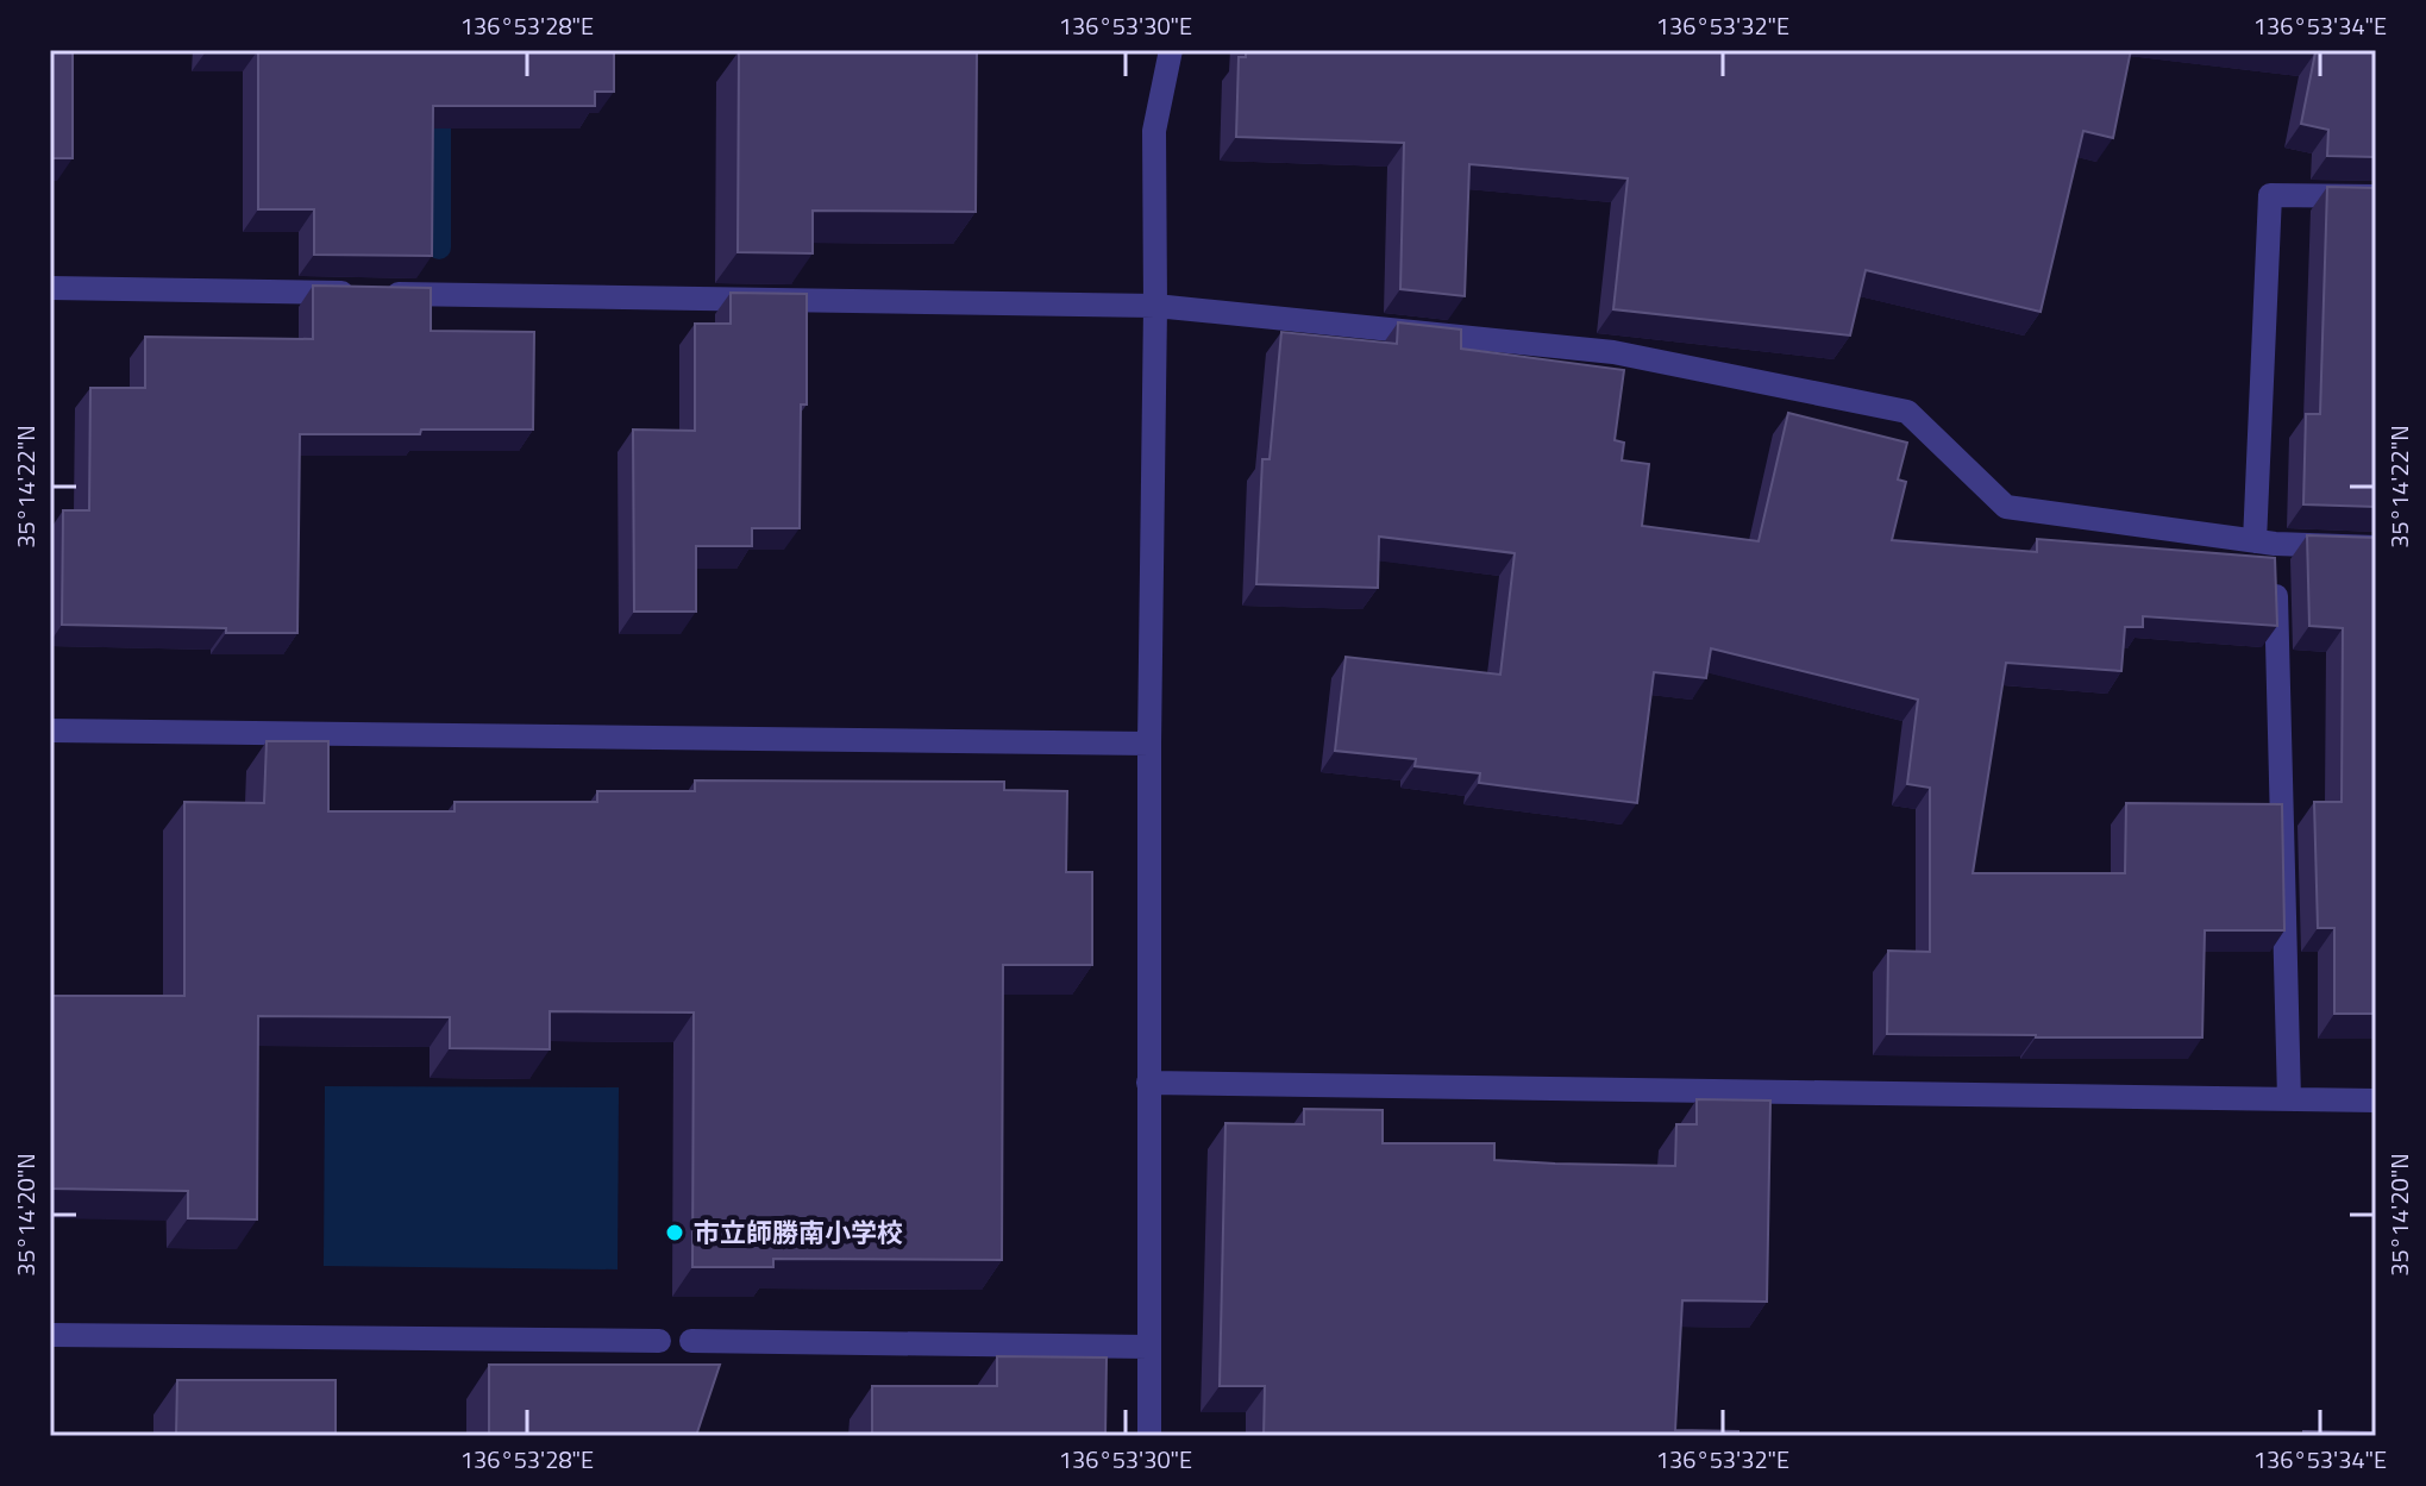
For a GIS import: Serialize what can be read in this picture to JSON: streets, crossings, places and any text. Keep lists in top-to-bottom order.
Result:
{
  "places": ["市立師勝南小学校"],
  "coordinates": [
    "136°53'28\"E",
    "136°53'30\"E",
    "136°53'32\"E",
    "136°53'34\"E",
    "35°14'22\"N",
    "35°14'20\"N"
  ]
}
